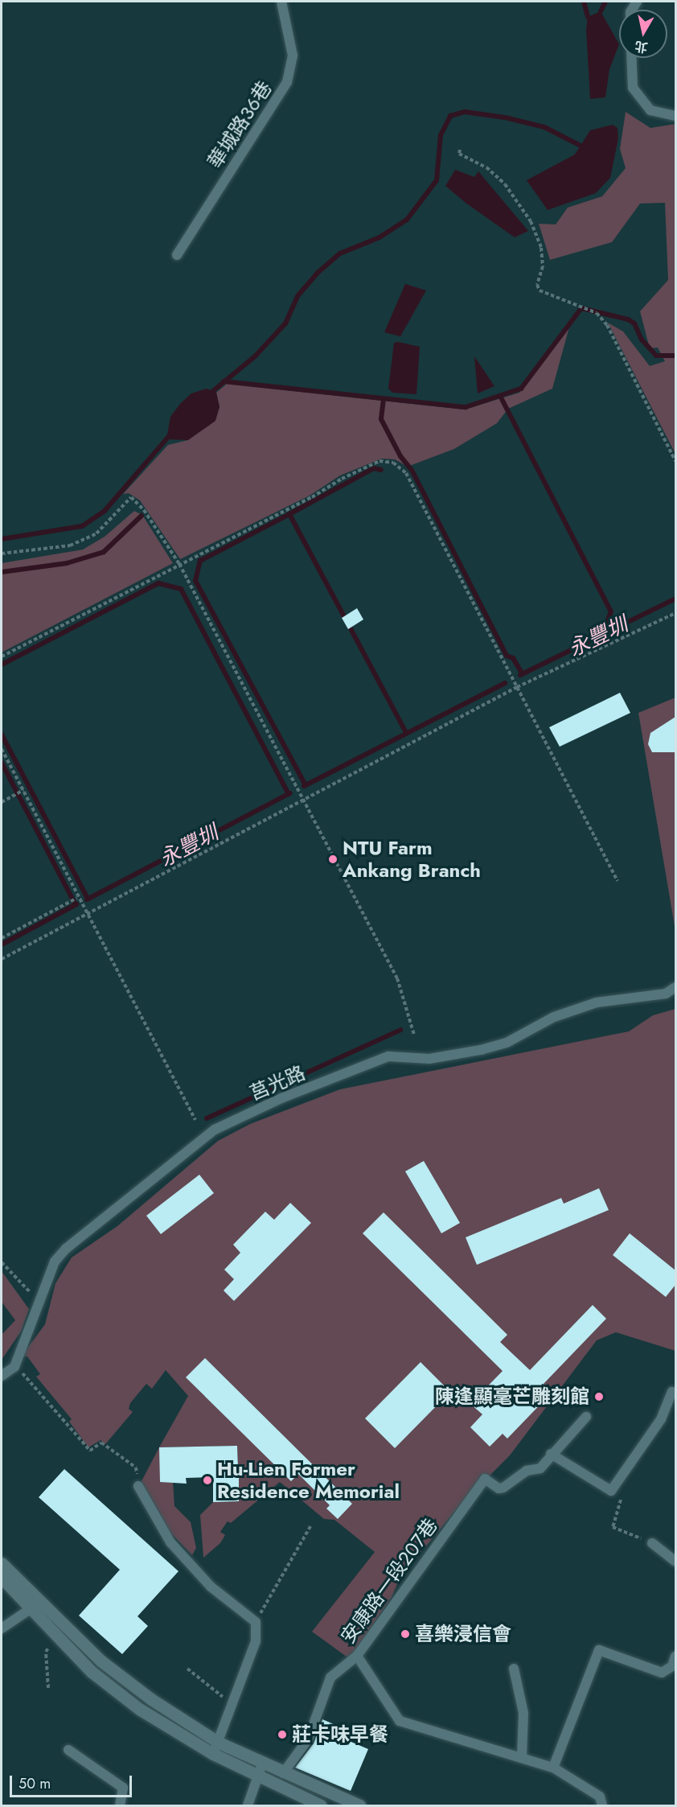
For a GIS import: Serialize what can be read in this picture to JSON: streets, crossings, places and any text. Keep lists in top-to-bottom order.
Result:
{
  "streets": {
    "lane": ["華城路36巷", "莒光路", "安康路一段207巷"]
  },
  "water": ["永豐圳"],
  "places": [
    "NTU Farm Ankang Branch",
    "陳逢顯毫芒雕刻館",
    "Hu-Lien Former Residence Memorial",
    "喜樂浸信會",
    "莊卡味早餐"
  ],
  "scale_bar": "50 m",
  "north": "bottom"
}
